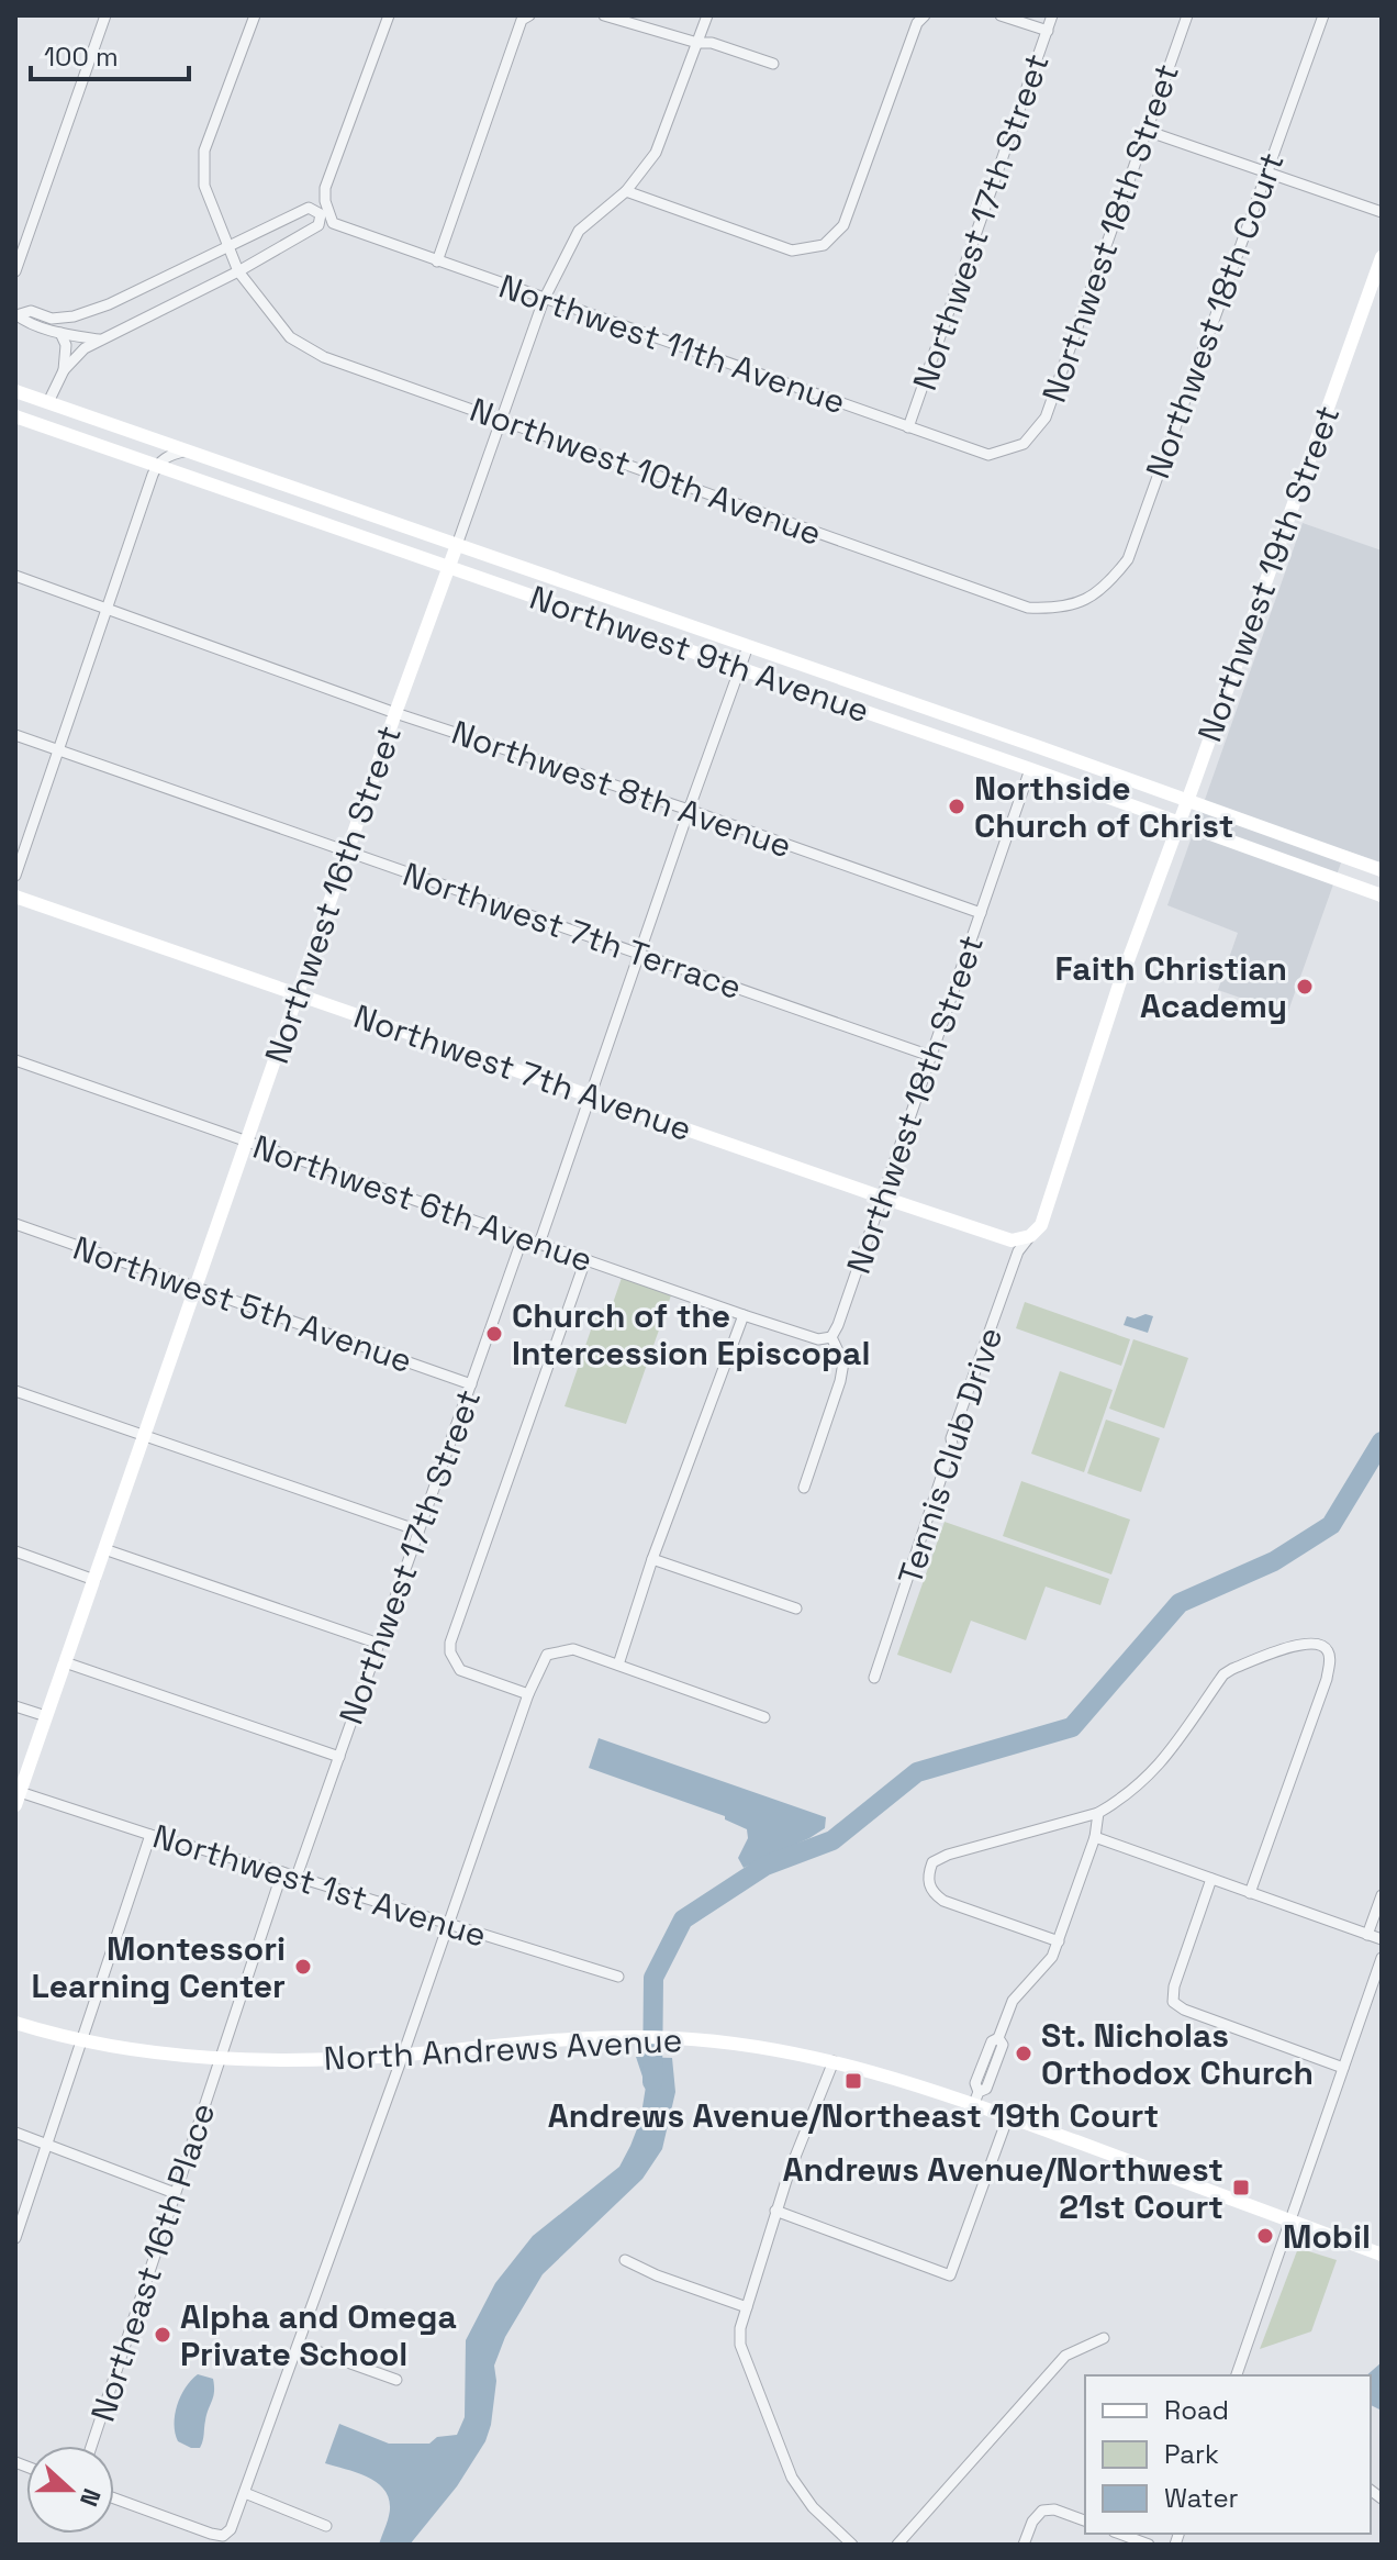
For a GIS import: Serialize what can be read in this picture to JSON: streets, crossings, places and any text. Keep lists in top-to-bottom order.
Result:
{
  "streets": {
    "main road": [
      "Northwest 19th Street",
      "Northwest 9th Avenue",
      "Northwest 16th Street",
      "Northwest 7th Avenue",
      "North Andrews Avenue"
    ],
    "street": [
      "Northwest 17th Street",
      "Northwest 18th Street",
      "Northwest 18th Court",
      "Northwest 11th Avenue",
      "Northwest 10th Avenue",
      "Northwest 8th Avenue",
      "Northwest 7th Terrace",
      "Northwest 6th Avenue",
      "Northwest 5th Avenue",
      "Tennis Club Drive",
      "Northwest 1st Avenue",
      "Northeast 16th Place"
    ]
  },
  "crossings": [
    ["Northwest 17th Street", "Northwest 11th Avenue"],
    ["Northwest 17th Street", "Northwest 6th Avenue"],
    ["Northwest 17th Street", "Northwest 5th Avenue"],
    ["Northwest 17th Street", "Northwest 1st Avenue"],
    ["Northwest 18th Street", "Northwest 11th Avenue"],
    ["Northwest 18th Street", "Northwest 9th Avenue"],
    ["Northwest 18th Street", "Northwest 8th Avenue"],
    ["Northwest 18th Street", "Northwest 7th Terrace"],
    ["Northwest 18th Street", "Northwest 7th Avenue"],
    ["Northwest 18th Street", "Northwest 6th Avenue"],
    ["Northwest 18th Court", "Northwest 10th Avenue"],
    ["Northwest 11th Avenue", "Northwest 16th Street"],
    ["Northwest 10th Avenue", "Northwest 16th Street"],
    ["Northwest 19th Street", "Northwest 9th Avenue"],
    ["Northwest 19th Street", "Northwest 7th Avenue"],
    ["Northwest 19th Street", "Tennis Club Drive"],
    ["Northwest 9th Avenue", "Northwest 16th Street"],
    ["Northwest 8th Avenue", "Northwest 16th Street"],
    ["Northwest 16th Street", "Northwest 7th Terrace"],
    ["Northwest 16th Street", "Northwest 7th Avenue"],
    ["Northwest 16th Street", "Northwest 6th Avenue"],
    ["Northwest 16th Street", "Northwest 5th Avenue"],
    ["Northwest 16th Street", "Northwest 1st Avenue"],
    ["Northwest 7th Avenue", "Tennis Club Drive"],
    ["North Andrews Avenue", "Northeast 16th Place"]
  ],
  "places": {
    "other": [
      "Northside Church of Christ",
      "Faith Christian Academy",
      "Church of the Intercession Episcopal",
      "Montessori Learning Center",
      "St. Nicholas Orthodox Church",
      "Mobil",
      "Alpha and Omega Private School"
    ],
    "transit": ["Andrews Avenue/Northeast 19th Court", "Andrews Avenue/Northwest 21st Court"]
  },
  "legend": ["Road", "Park", "Water"],
  "scale_bar": "100 m",
  "north": "right"
}
